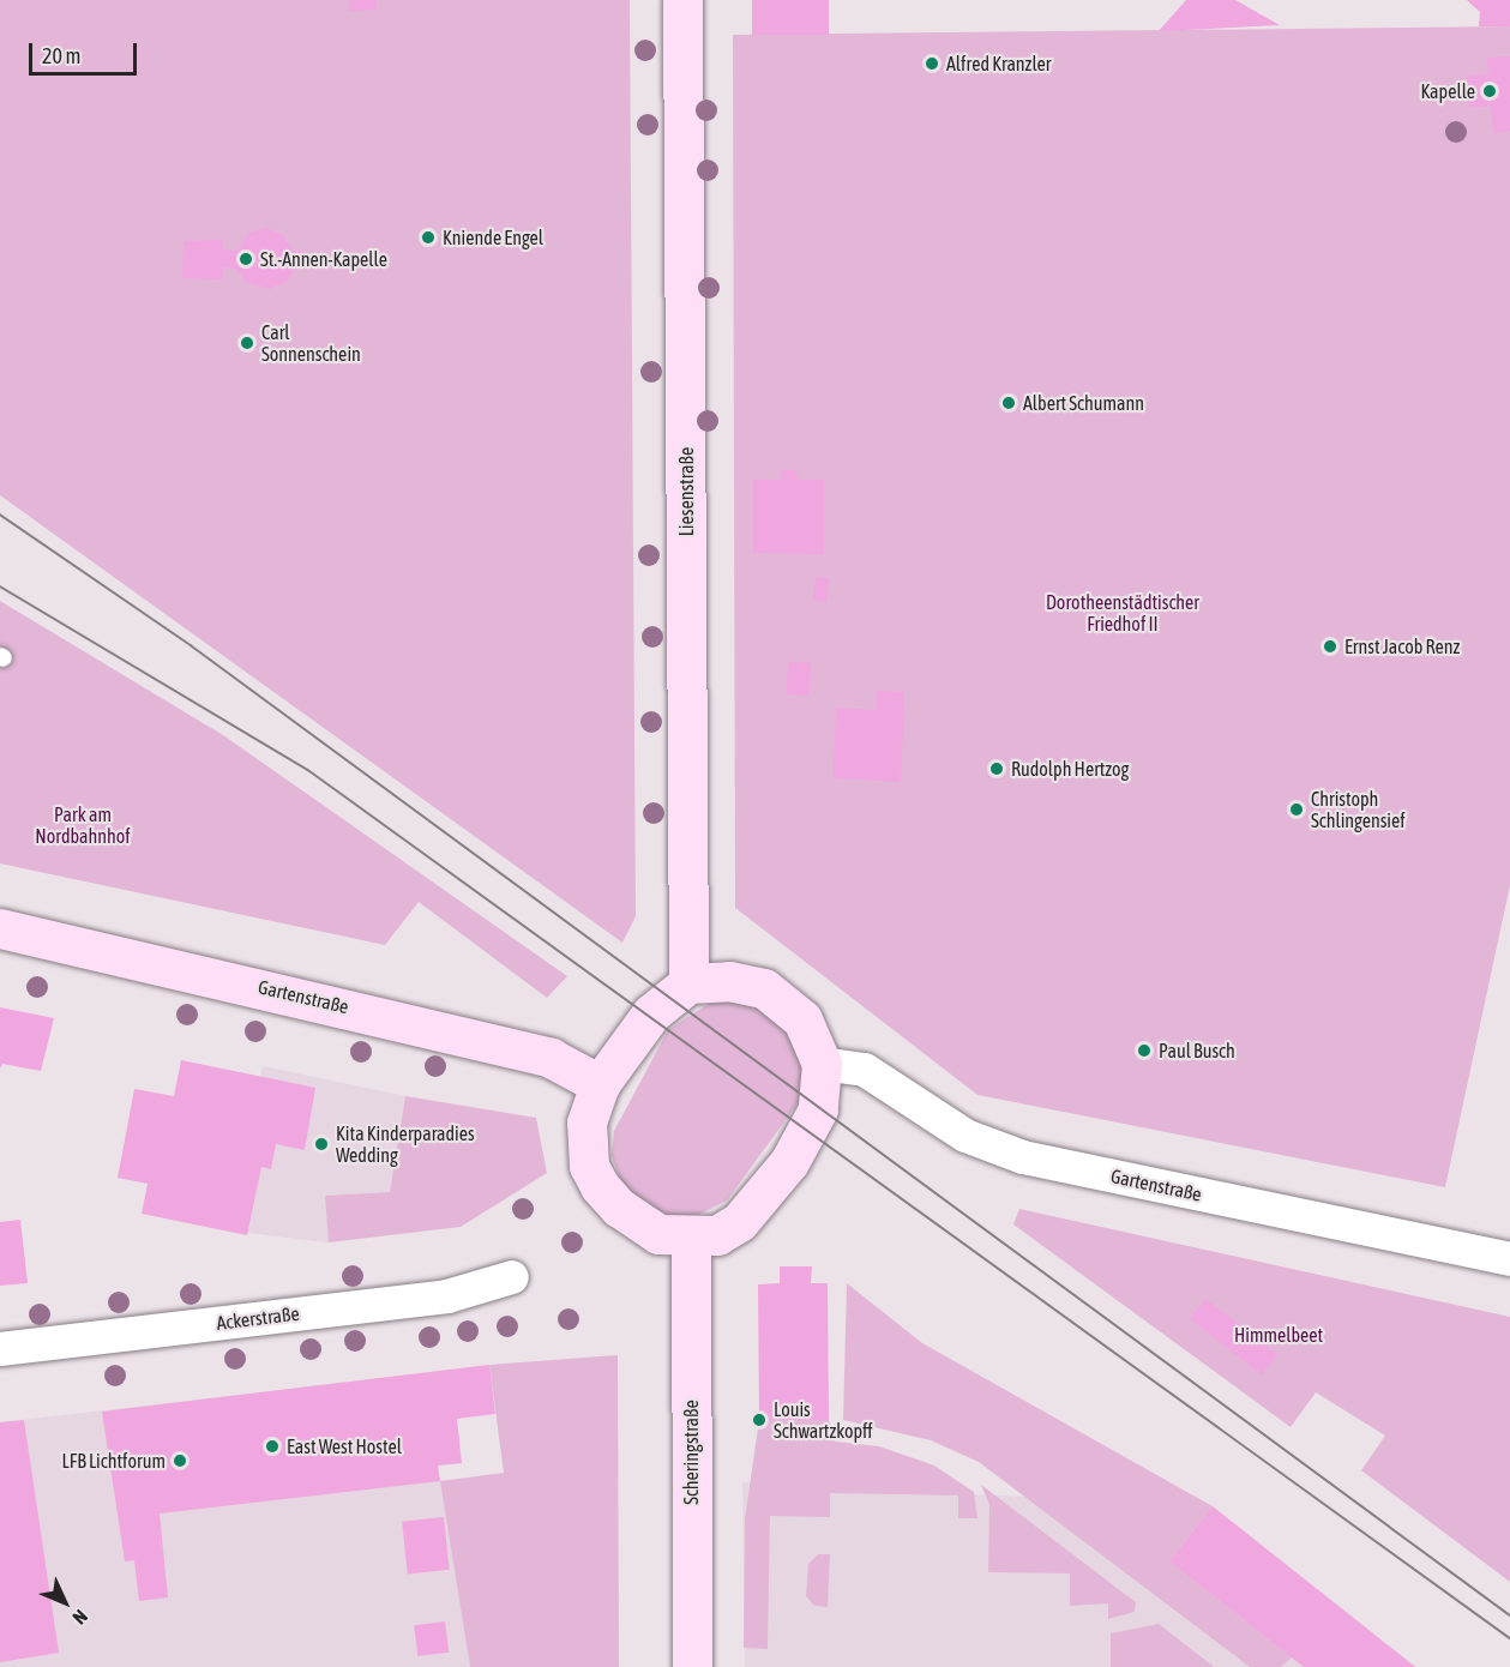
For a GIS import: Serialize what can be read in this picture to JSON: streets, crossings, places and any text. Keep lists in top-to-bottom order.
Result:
{
  "streets": {
    "street": [
      "Liesenstraße",
      "Gartenstraße",
      "Ackerstraße",
      "Scheringstraße"
    ]
  },
  "crossings": [
    ["Liesenstraße", "Gartenstraße"],
    ["Liesenstraße", "Scheringstraße"],
    ["Gartenstraße", "Scheringstraße"]
  ],
  "parks": ["Dorotheenstädtischer Friedhof II", "Park am Nordbahnhof", "Himmelbeet"],
  "places": [
    "Alfred Kranzler",
    "Kapelle",
    "Kniende Engel",
    "St.-Annen-Kapelle",
    "Carl Sonnenschein",
    "Albert Schumann",
    "Ernst Jacob Renz",
    "Rudolph Hertzog",
    "Christoph Schlingensief",
    "Paul Busch",
    "Kita Kinderparadies Wedding",
    "Louis Schwartzkopff",
    "East West Hostel",
    "LFB Lichtforum"
  ],
  "scale_bar": "20 m",
  "north": "bottom right"
}
